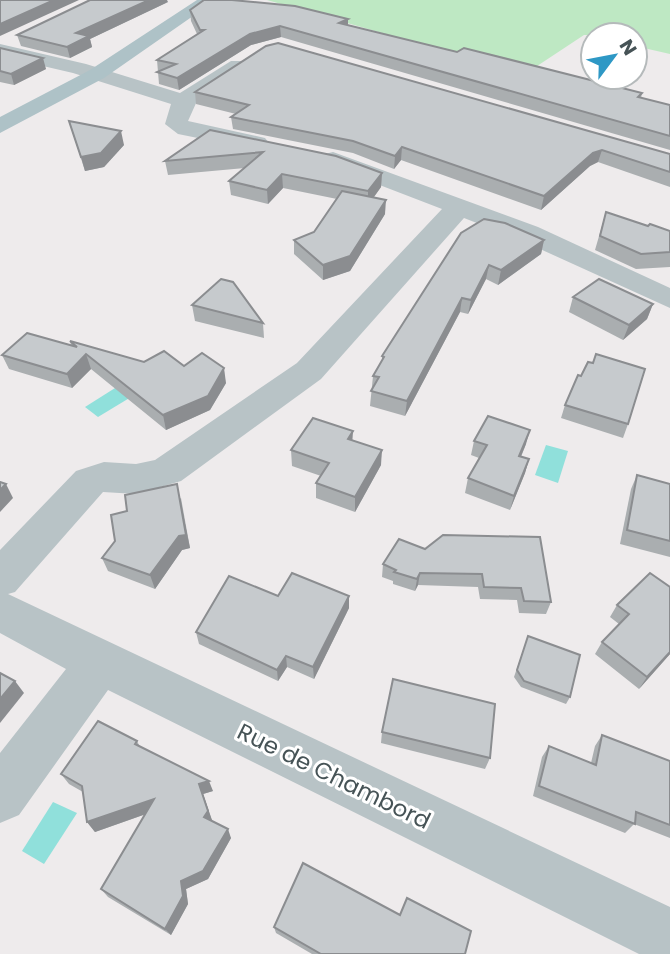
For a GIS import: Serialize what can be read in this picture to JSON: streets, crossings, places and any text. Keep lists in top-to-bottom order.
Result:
{
  "streets": {
    "street": ["Rue de Chambord"]
  },
  "north": "top right"
}
